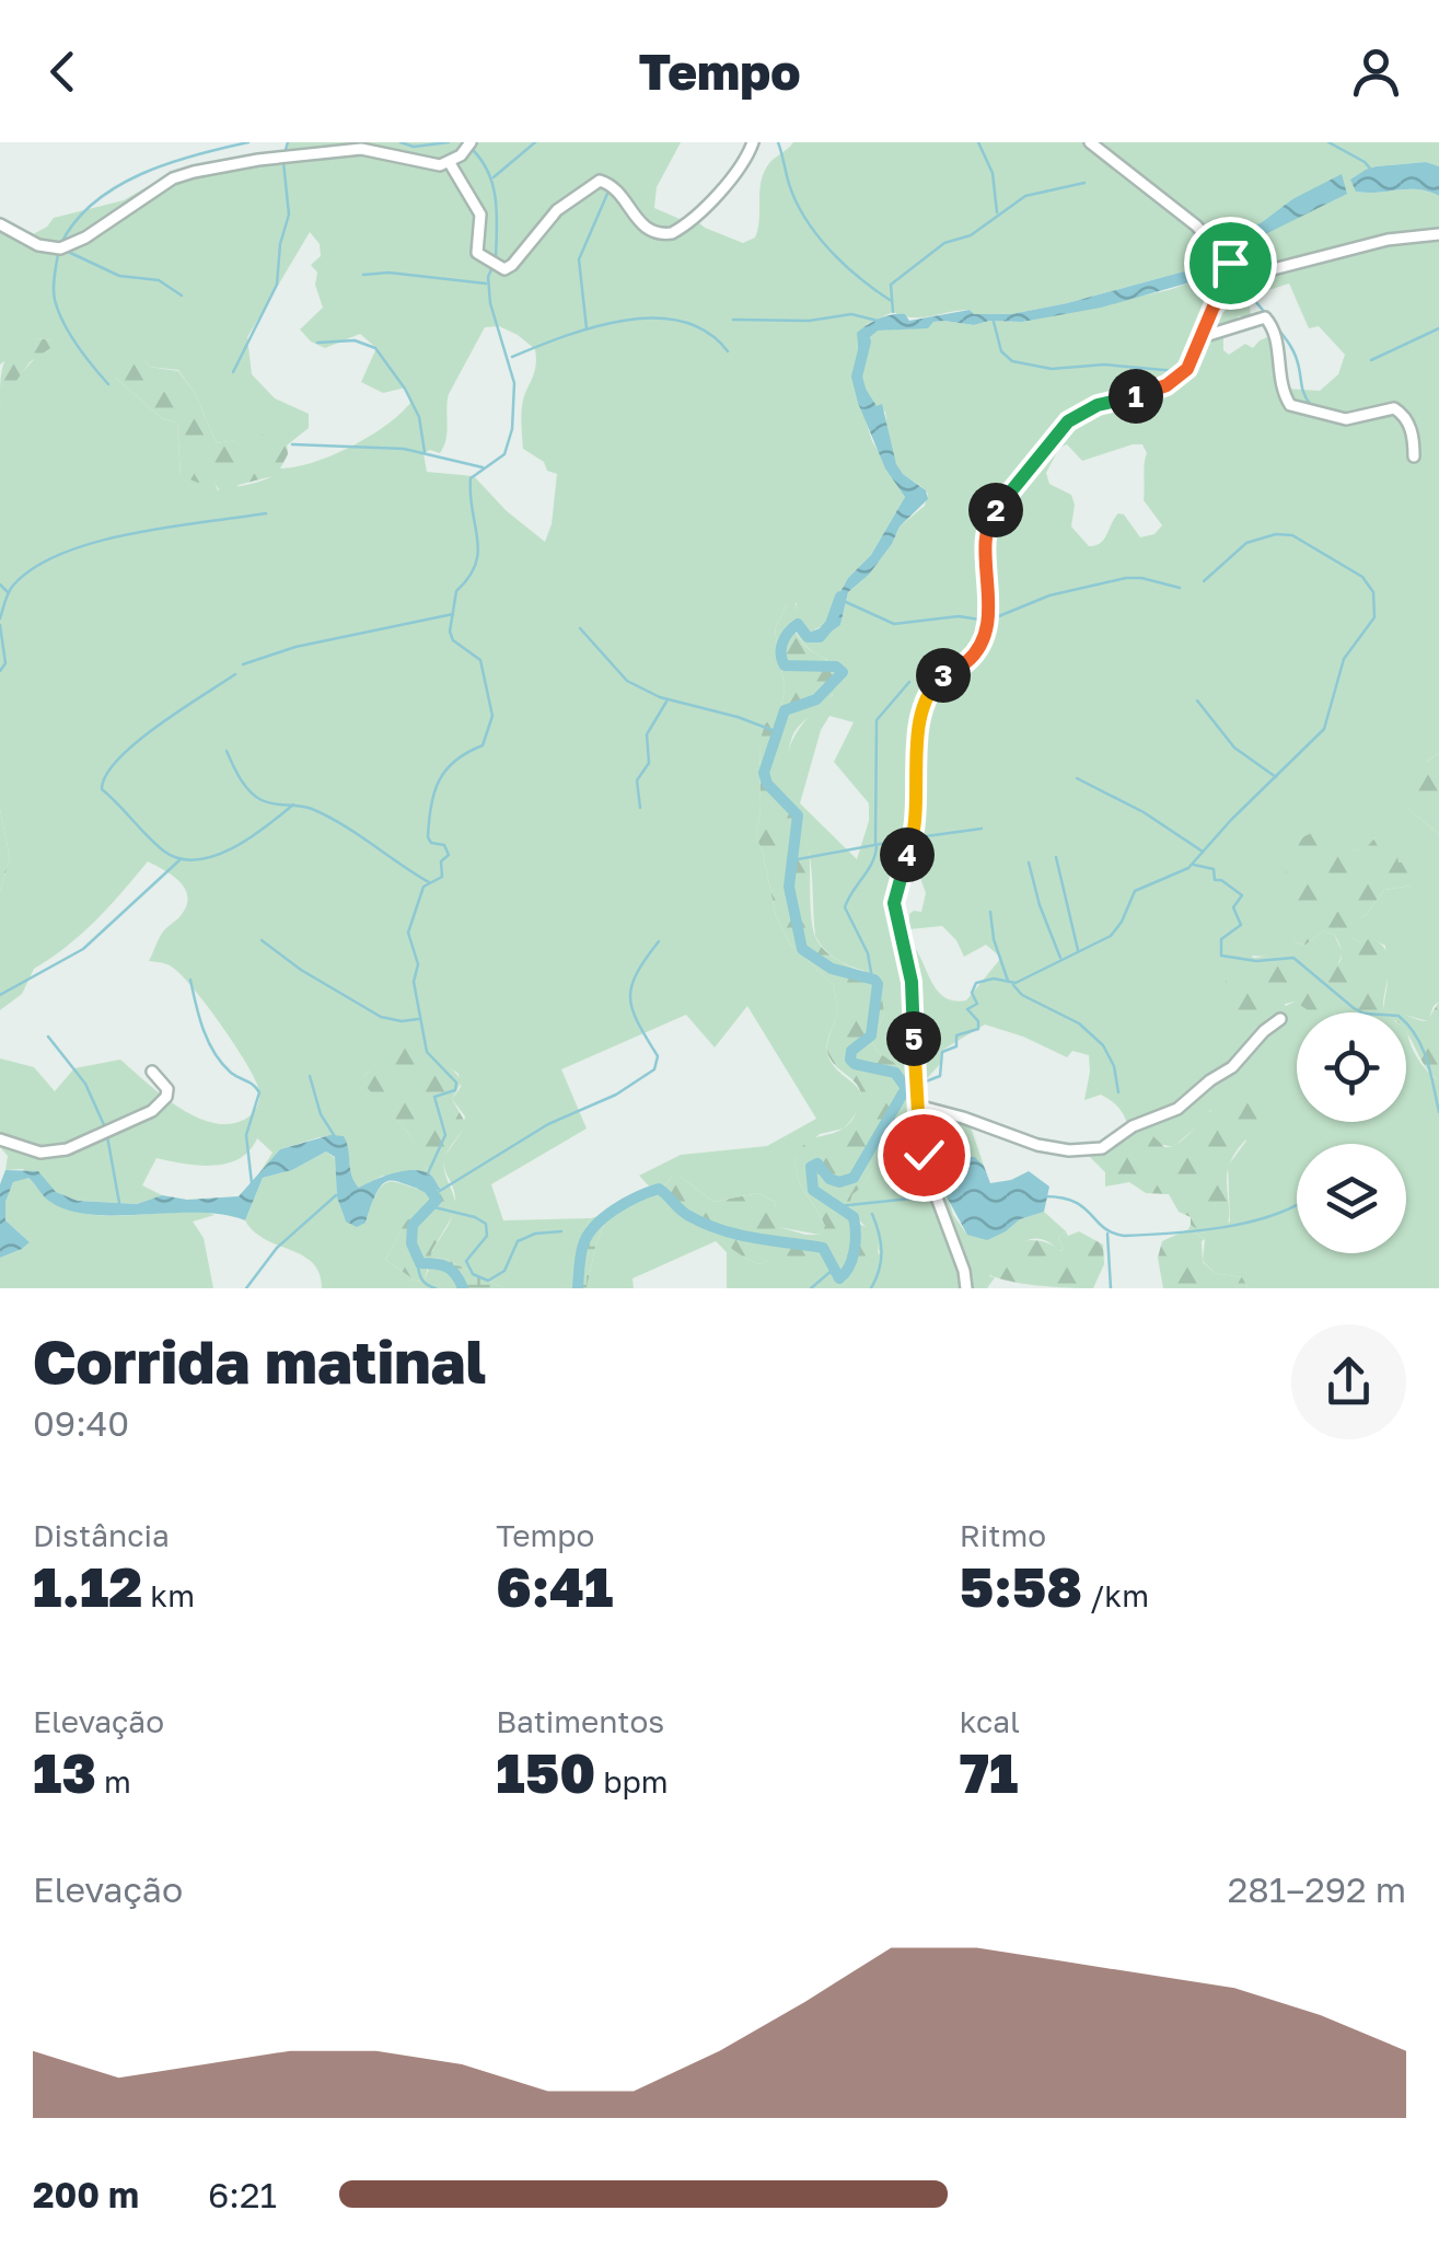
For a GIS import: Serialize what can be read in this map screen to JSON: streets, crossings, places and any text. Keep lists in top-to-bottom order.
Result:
{
  "page": {
    "header": "Tempo",
    "pins": [
      "1",
      "2",
      "3",
      "4",
      "5"
    ],
    "heading": ["Corrida matinal", "09:40"],
    "stats": [
      ["Distância", "1.12 km"],
      ["Tempo", "6:41"],
      ["Ritmo", "5:58 /km"],
      ["Elevação", "13 m"],
      ["Batimentos", "150 bpm"],
      ["kcal", "71"]
    ],
    "chart": ["Elevação", "281–292 m"],
    "list": [
      {
        "name": "200 m",
        "note": "6:21"
      }
    ]
  }
}
